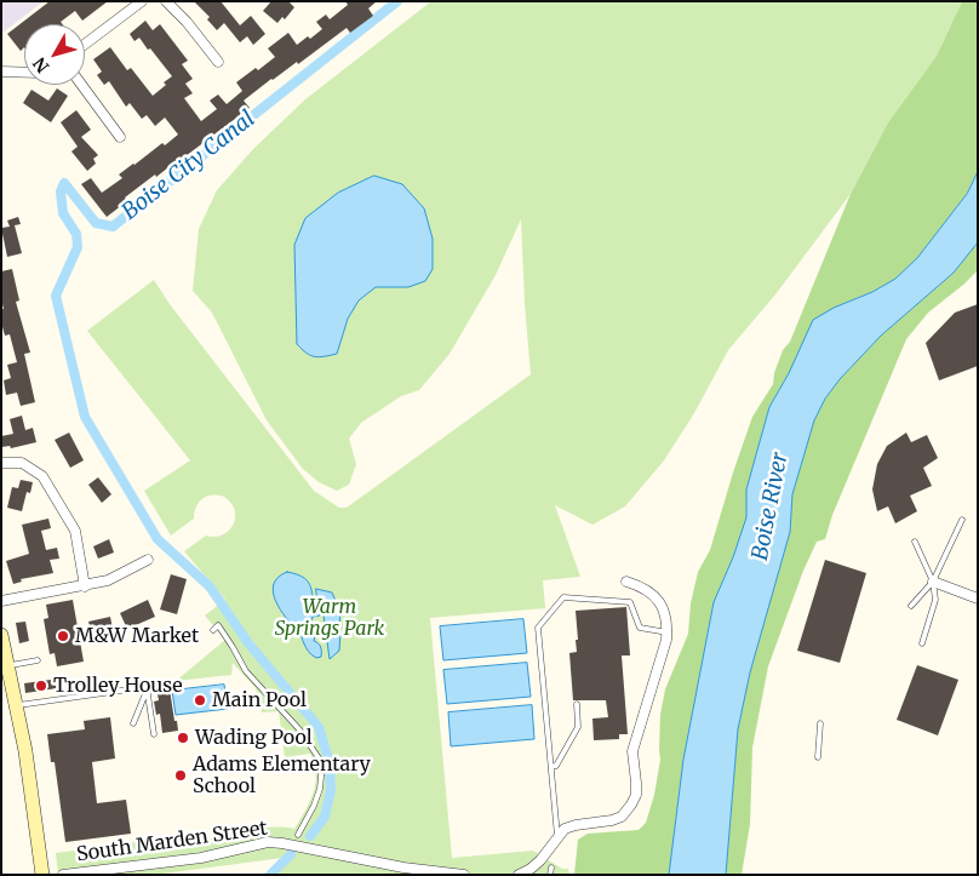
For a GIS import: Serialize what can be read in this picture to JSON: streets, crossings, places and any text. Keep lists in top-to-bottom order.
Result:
{
  "streets": {
    "street": ["South Marden Street"]
  },
  "water": ["Boise City Canal", "Boise River"],
  "parks": ["Warm Springs Park"],
  "places": [
    "M&W Market",
    "Trolley House",
    "Main Pool",
    "Wading Pool",
    "Adams Elementary School"
  ],
  "north": "bottom left"
}
